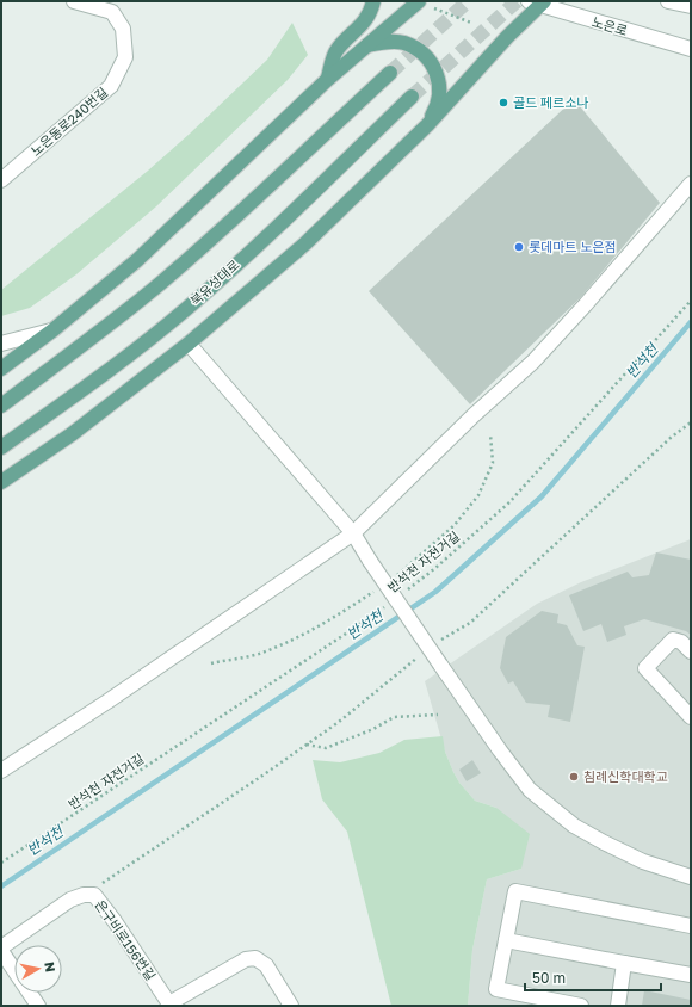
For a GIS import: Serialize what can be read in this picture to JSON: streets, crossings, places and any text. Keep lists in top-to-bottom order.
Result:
{
  "streets": {
    "main road": ["북유성대로"],
    "street": ["노은로", "노은동로240번길", "은구비로156번길"],
    "path": ["반석천 자전거길"]
  },
  "water": ["반석천"],
  "places": ["골드 페르소나", "롯데마트 노은점", "침례신학대학교"],
  "scale_bar": "50 m",
  "north": "right"
}
